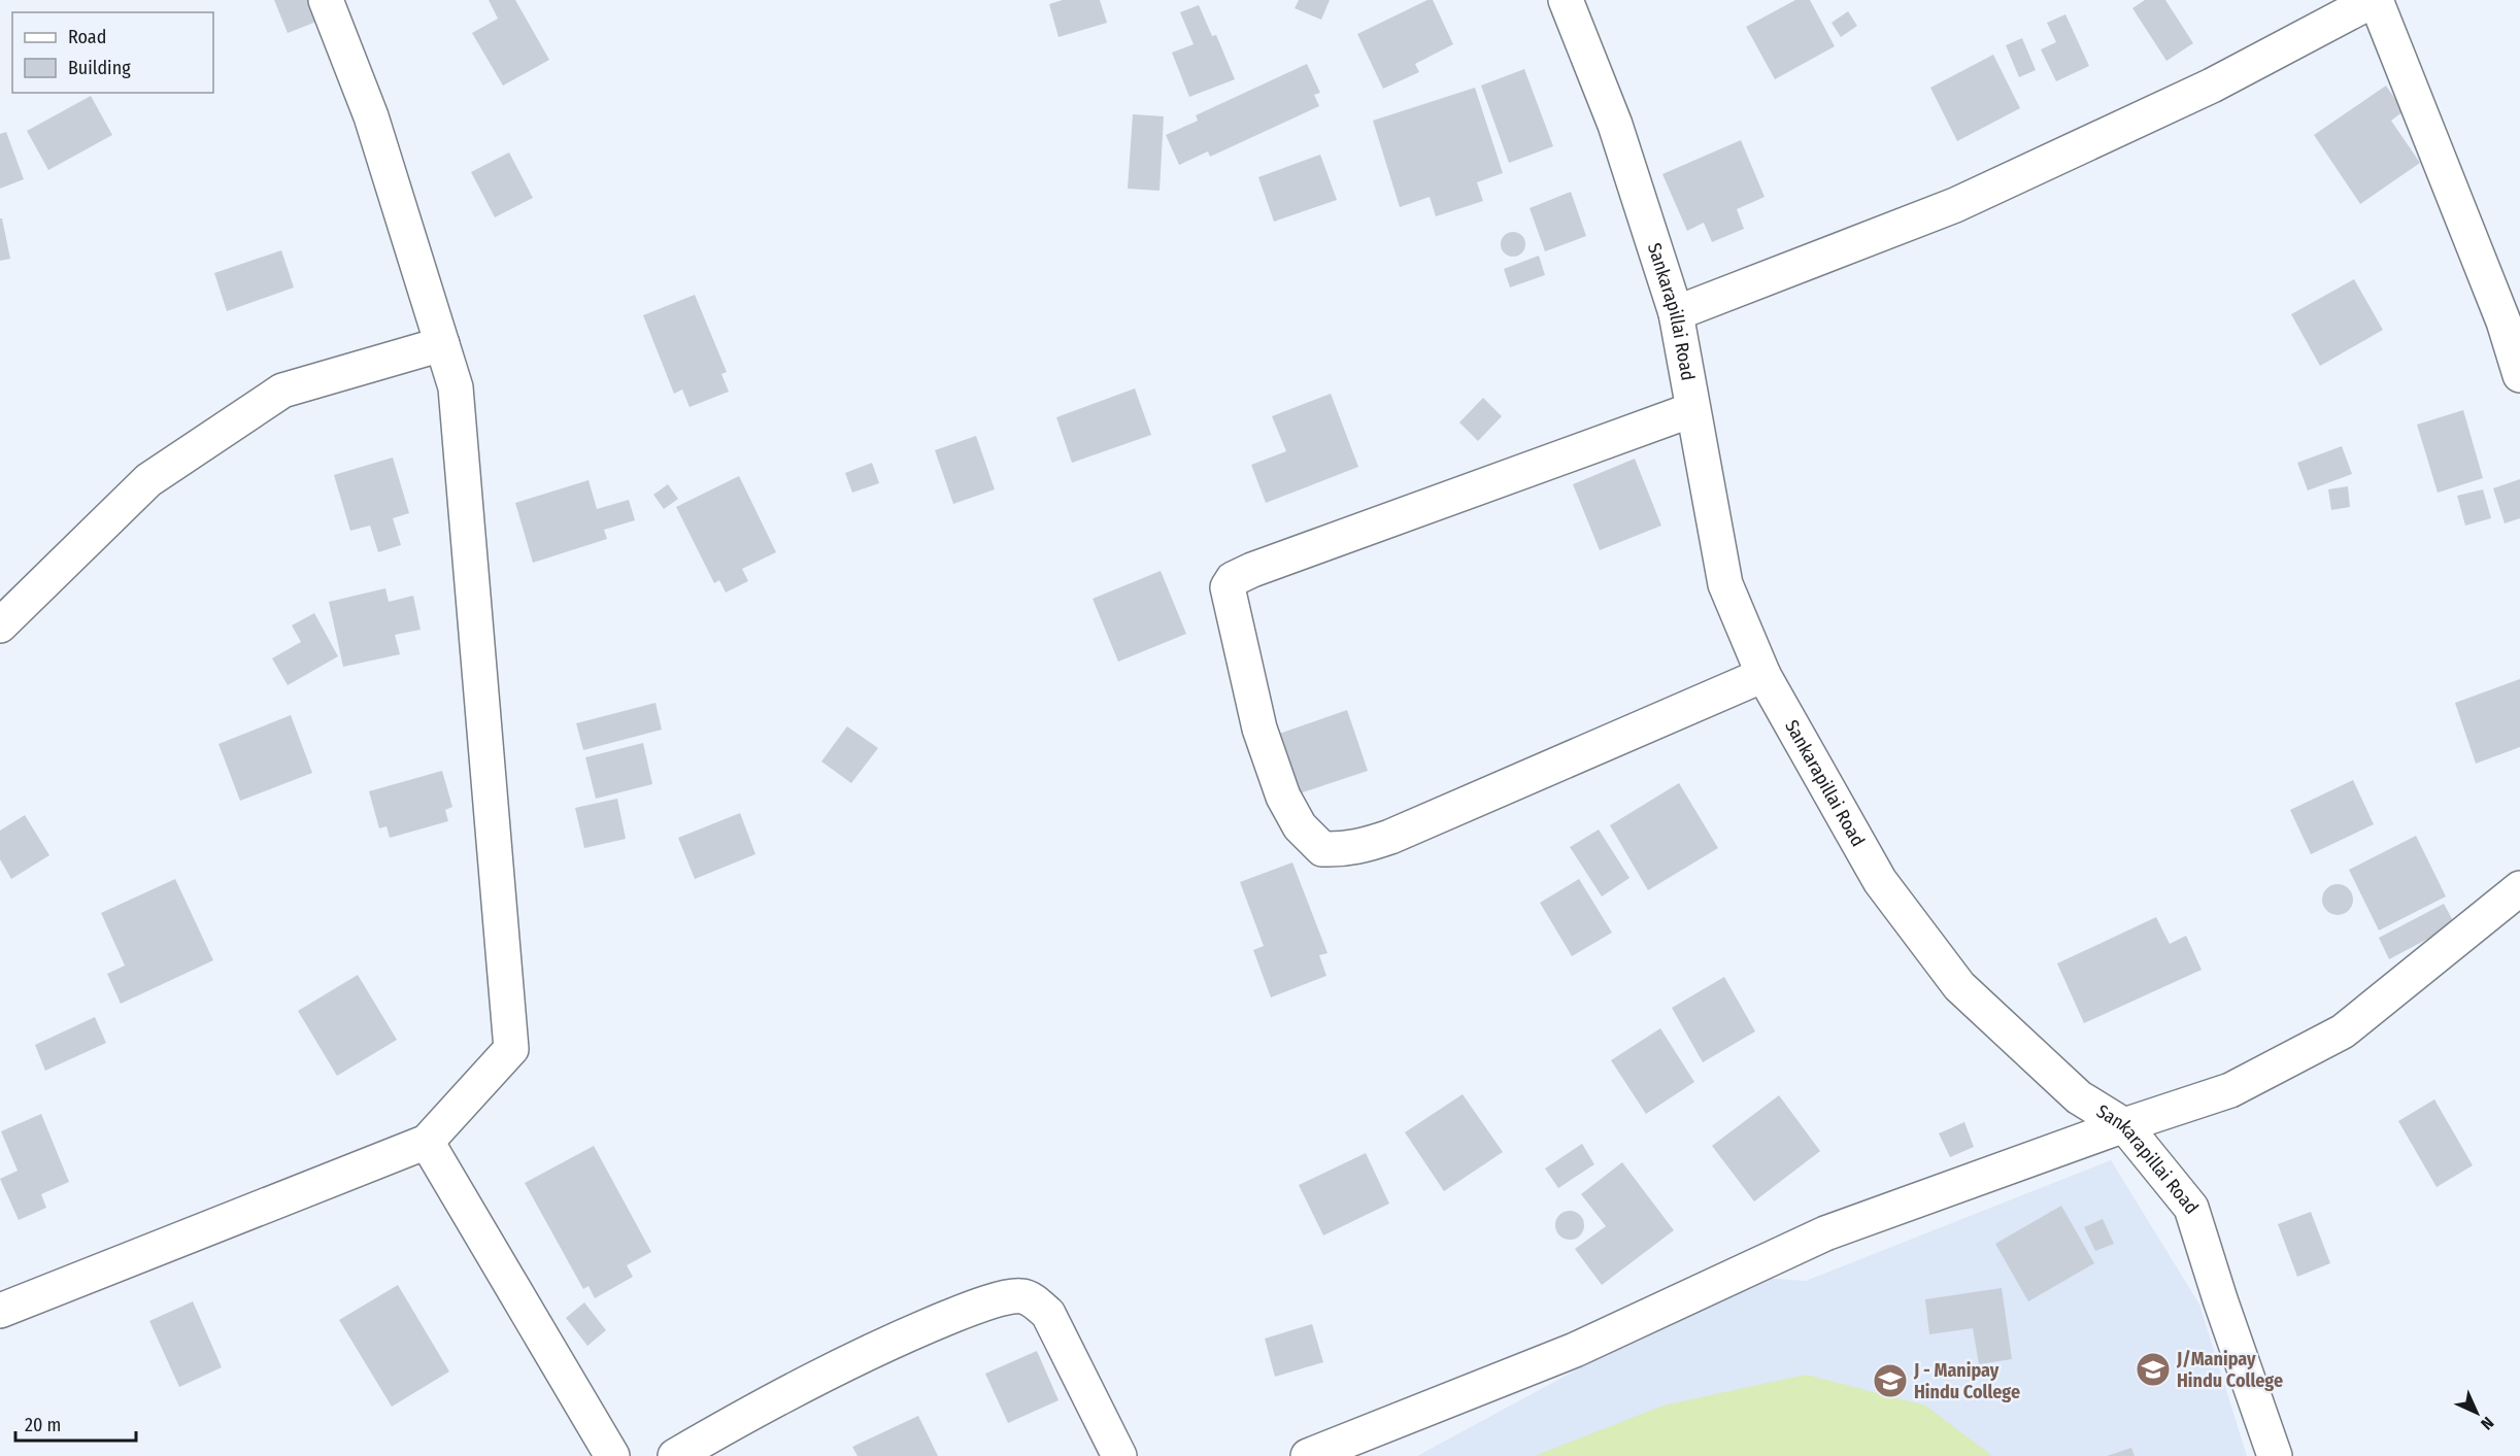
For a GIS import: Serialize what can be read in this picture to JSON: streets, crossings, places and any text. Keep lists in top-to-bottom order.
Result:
{
  "streets": {
    "street": ["Sankarapillai Road"]
  },
  "places": {
    "school or university": ["J/Manipay Hindu College", "J - Manipay Hindu College"]
  },
  "legend": ["Road", "Building"],
  "scale_bar": "20 m",
  "north": "bottom right"
}
